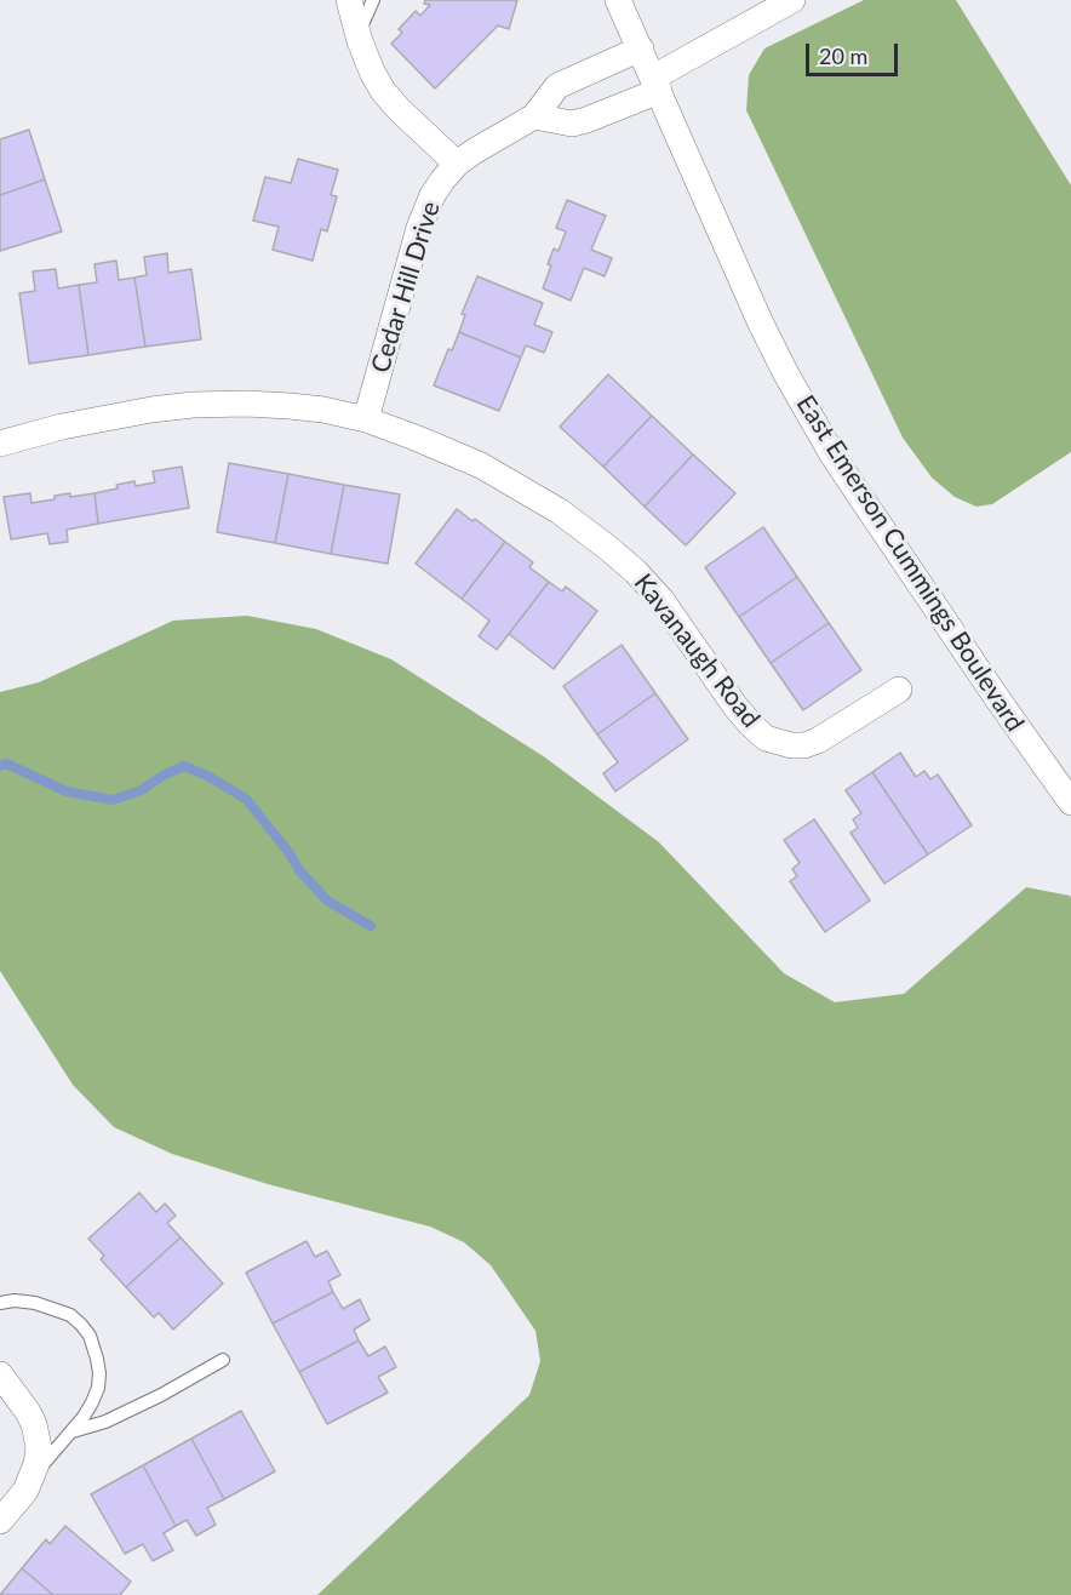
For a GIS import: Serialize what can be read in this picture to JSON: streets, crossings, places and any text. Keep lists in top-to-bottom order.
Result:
{
  "streets": {
    "street": ["Cedar Hill Drive", "East Emerson Cummings Boulevard", "Kavanaugh Road"]
  },
  "crossings": [
    ["Cedar Hill Drive", "East Emerson Cummings Boulevard"],
    ["Cedar Hill Drive", "Kavanaugh Road"]
  ],
  "scale_bar": "20 m"
}
